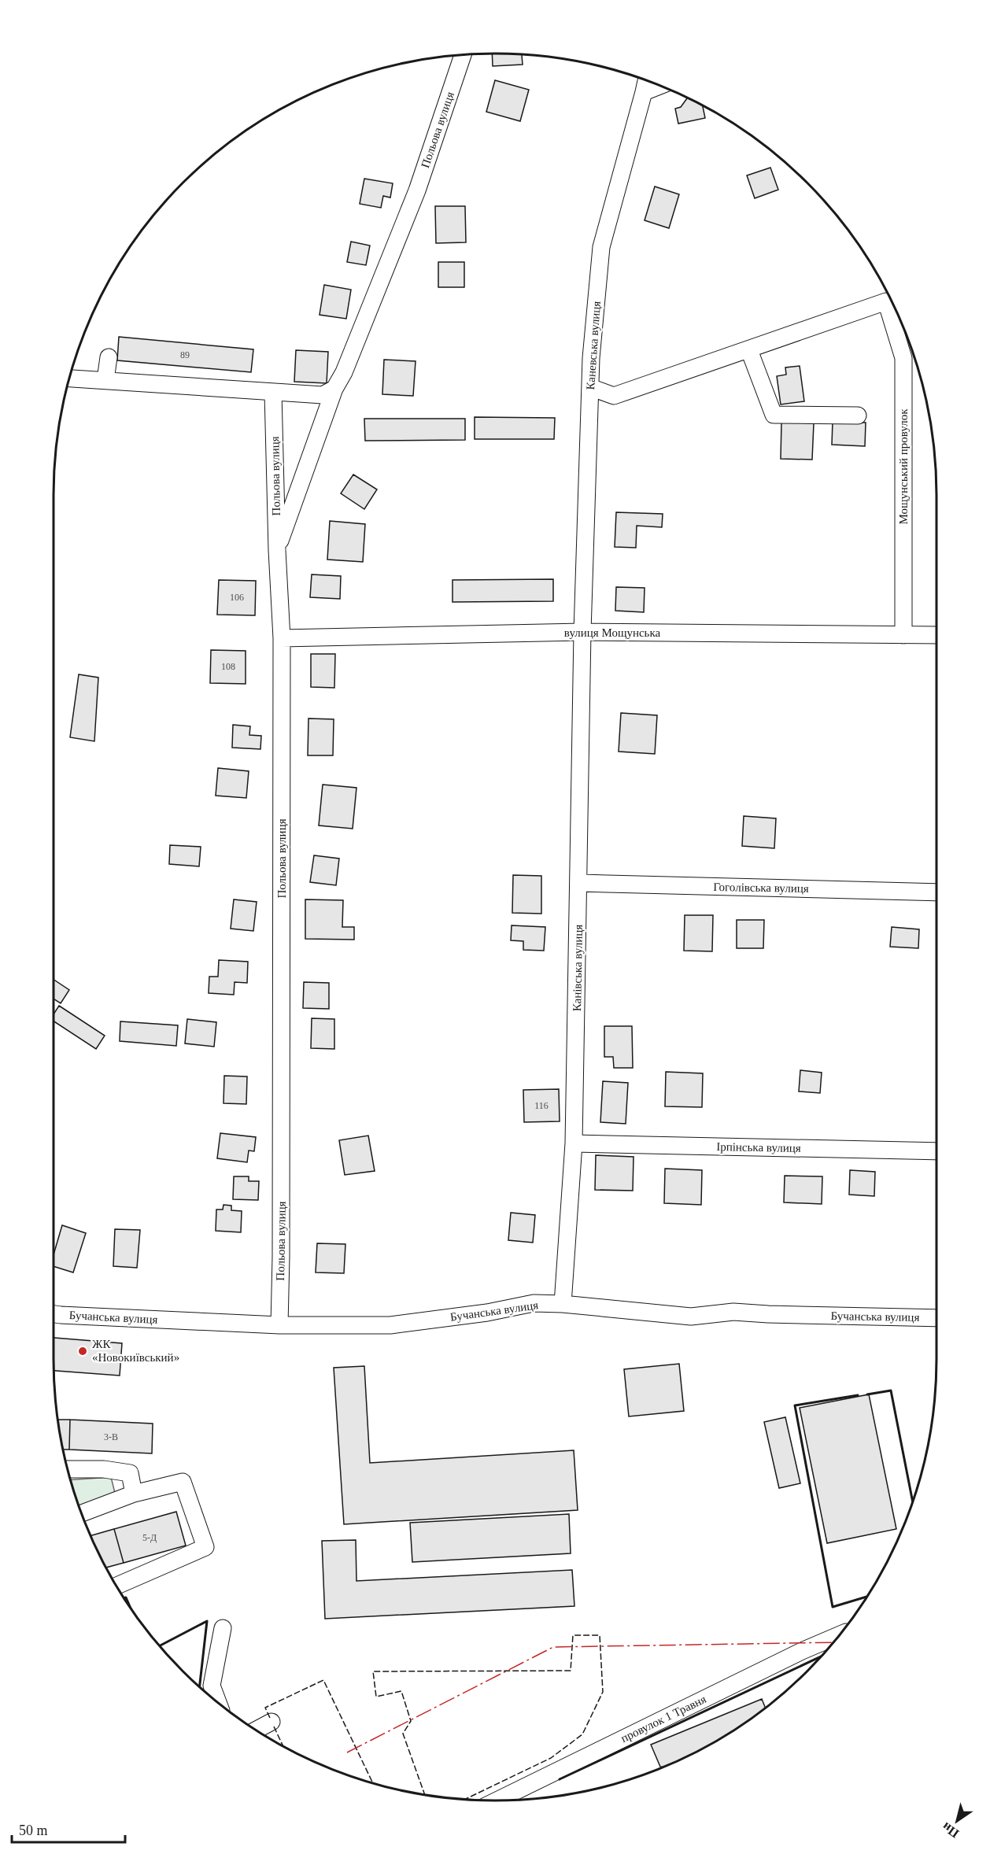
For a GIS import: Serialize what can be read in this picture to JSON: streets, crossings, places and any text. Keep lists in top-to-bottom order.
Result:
{
  "streets": {
    "street": [
      "Польова вулиця",
      "Каневська вулиця",
      "Мощунський провулок",
      "вулиця Мощунська",
      "Гоголівська вулиця",
      "Канівська вулиця",
      "Ірпінська вулиця",
      "Бучанська вулиця",
      "провулок 1 Травня"
    ]
  },
  "crossings": [
    ["Польова вулиця", "вулиця Мощунська"],
    ["Польова вулиця", "Бучанська вулиця"],
    ["Каневська вулиця", "Мощунський провулок"],
    ["Каневська вулиця", "вулиця Мощунська"],
    ["Каневська вулиця", "Канівська вулиця"],
    ["Мощунський провулок", "вулиця Мощунська"],
    ["вулиця Мощунська", "Канівська вулиця"],
    ["Гоголівська вулиця", "Канівська вулиця"],
    ["Канівська вулиця", "Ірпінська вулиця"],
    ["Канівська вулиця", "Бучанська вулиця"]
  ],
  "places": ["ЖК «Новокиївський»"],
  "house_numbers": [
    "89",
    "106",
    "108",
    "116",
    "3-В",
    "5-Д"
  ],
  "scale_bar": "50 m",
  "north": "bottom left"
}
